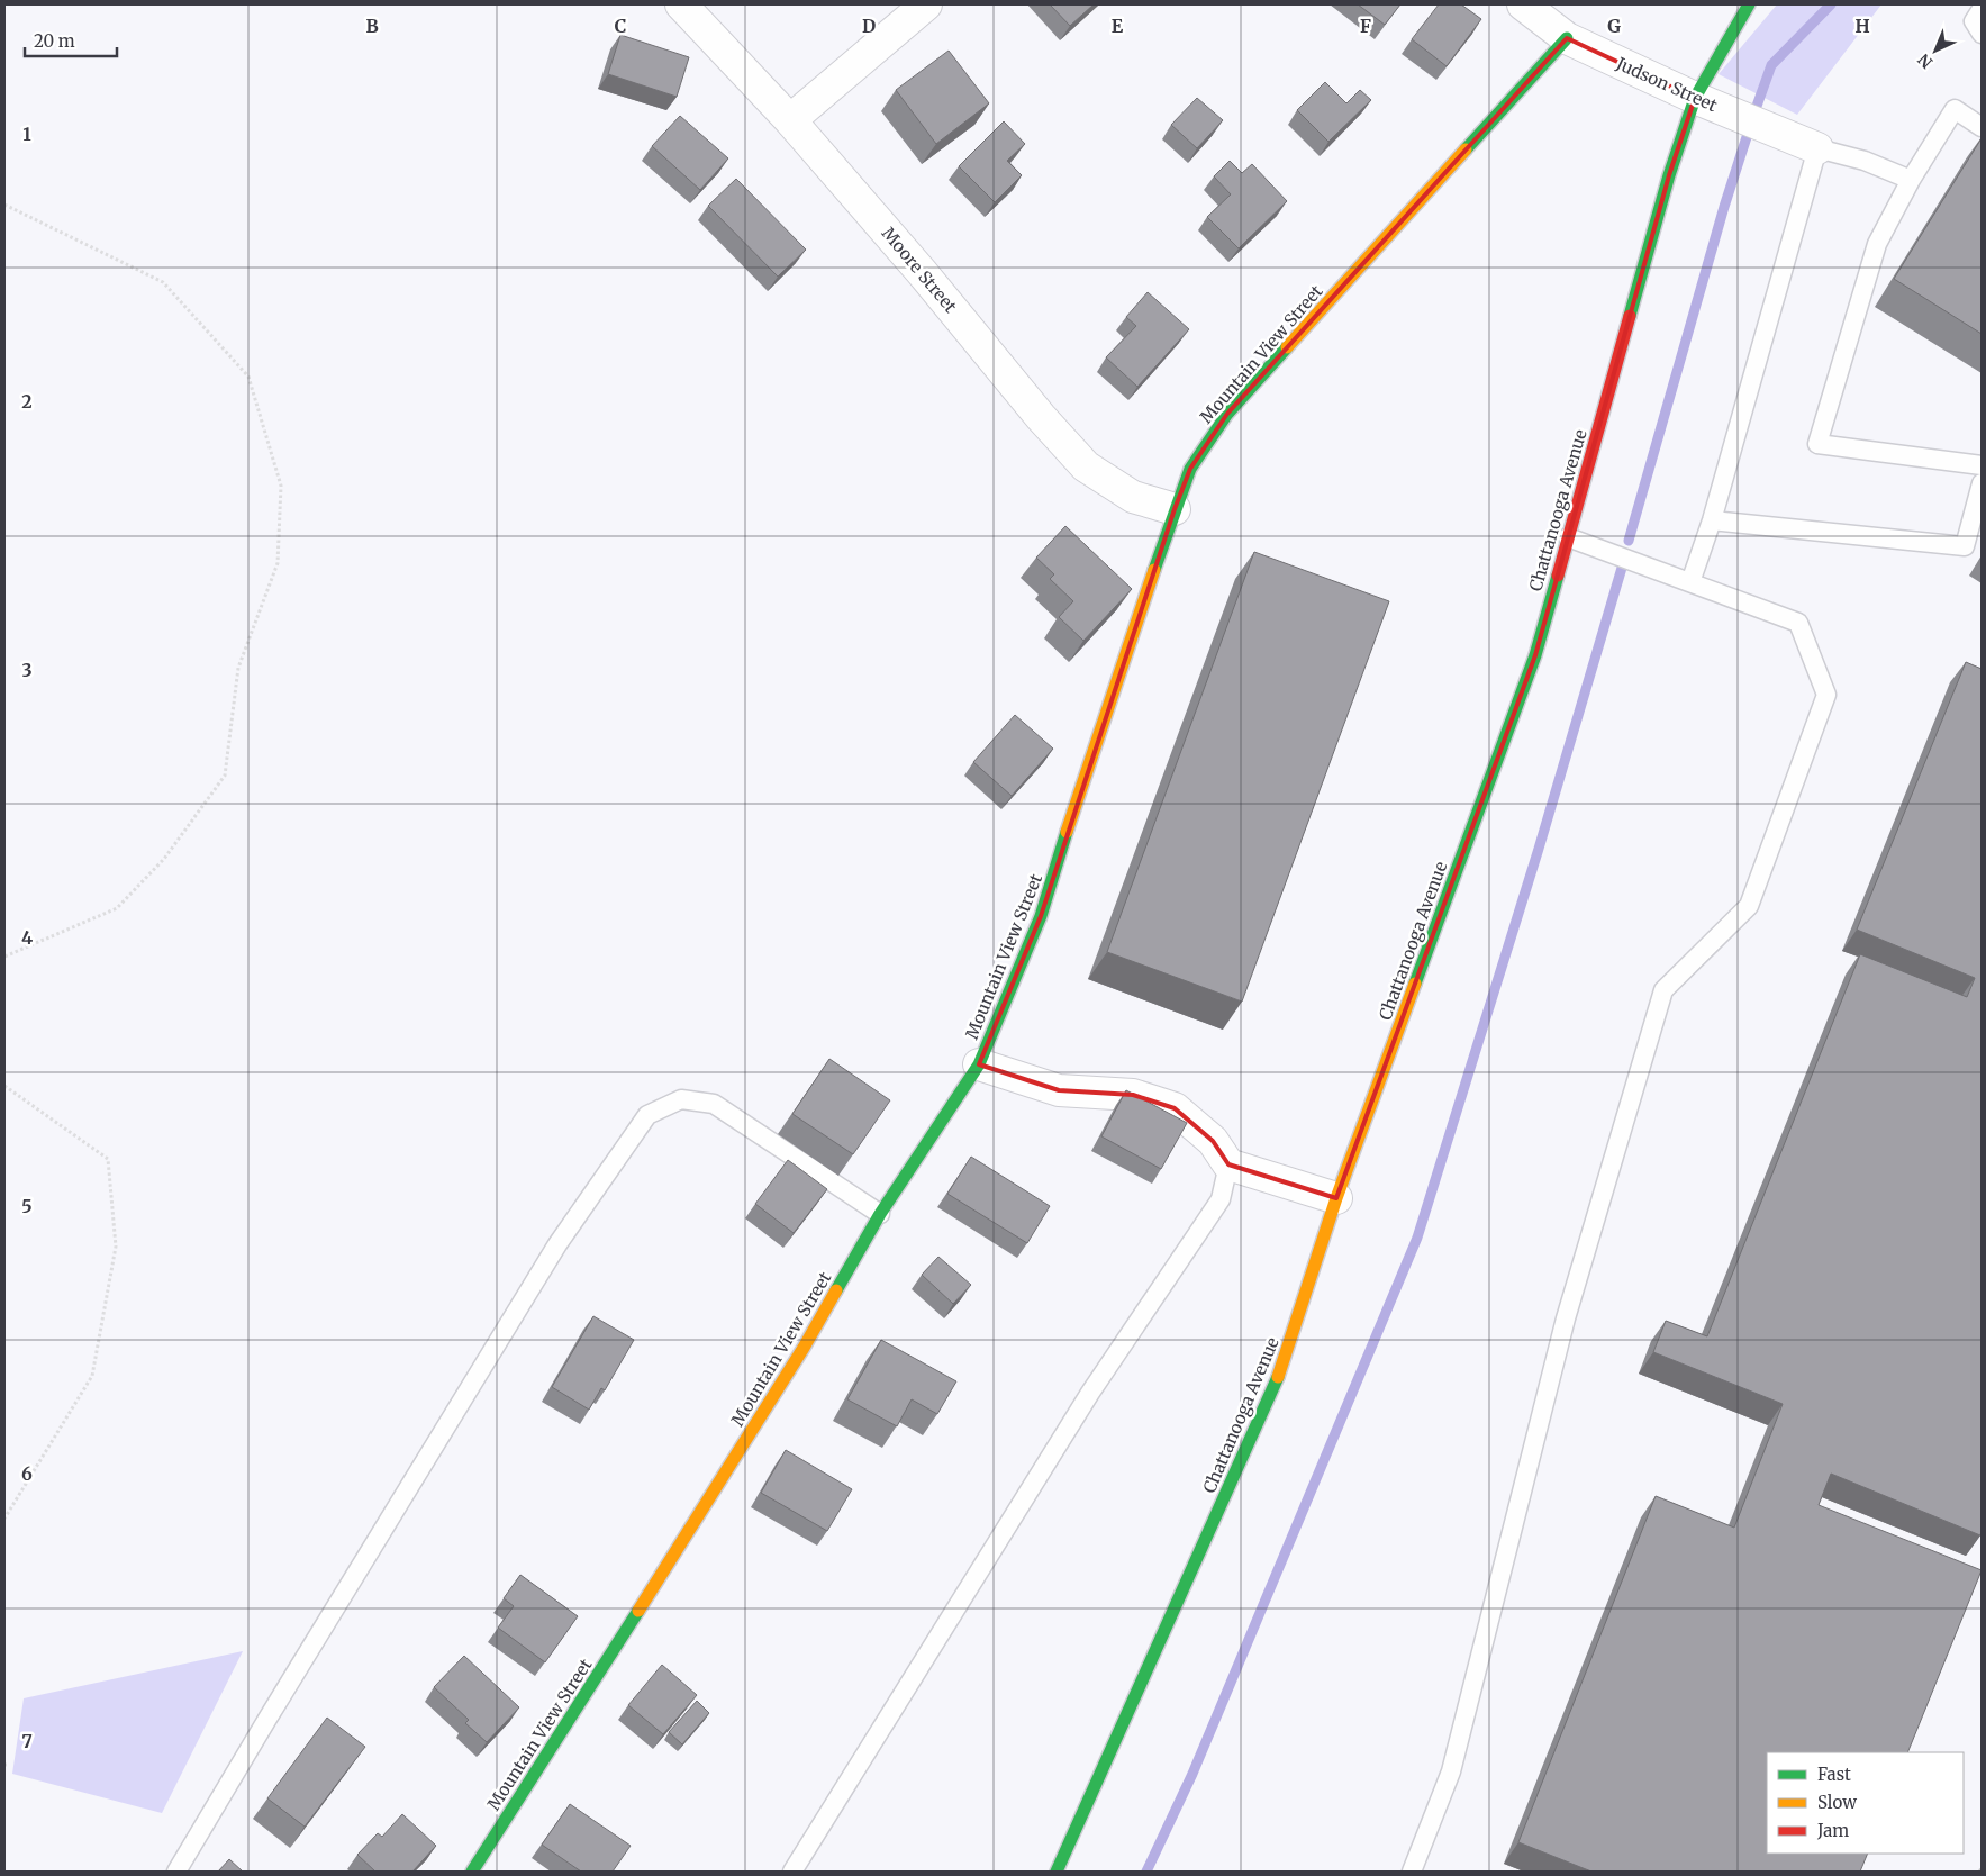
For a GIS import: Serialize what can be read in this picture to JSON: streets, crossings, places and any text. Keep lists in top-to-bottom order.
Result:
{
  "streets": {
    "street": [
      "Judson Street",
      "Moore Street",
      "Mountain View Street",
      "Chattanooga Avenue"
    ]
  },
  "crossings": [
    ["Judson Street", "Mountain View Street"],
    ["Judson Street", "Chattanooga Avenue"],
    ["Moore Street", "Mountain View Street"]
  ],
  "legend": ["Fast", "Slow", "Jam"],
  "scale_bar": "20 m",
  "north": "bottom left",
  "grid": {
    "columns": [
      "B",
      "C",
      "D",
      "E",
      "F",
      "G",
      "H"
    ],
    "rows": [
      "1",
      "2",
      "3",
      "4",
      "5",
      "6",
      "7"
    ]
  }
}
